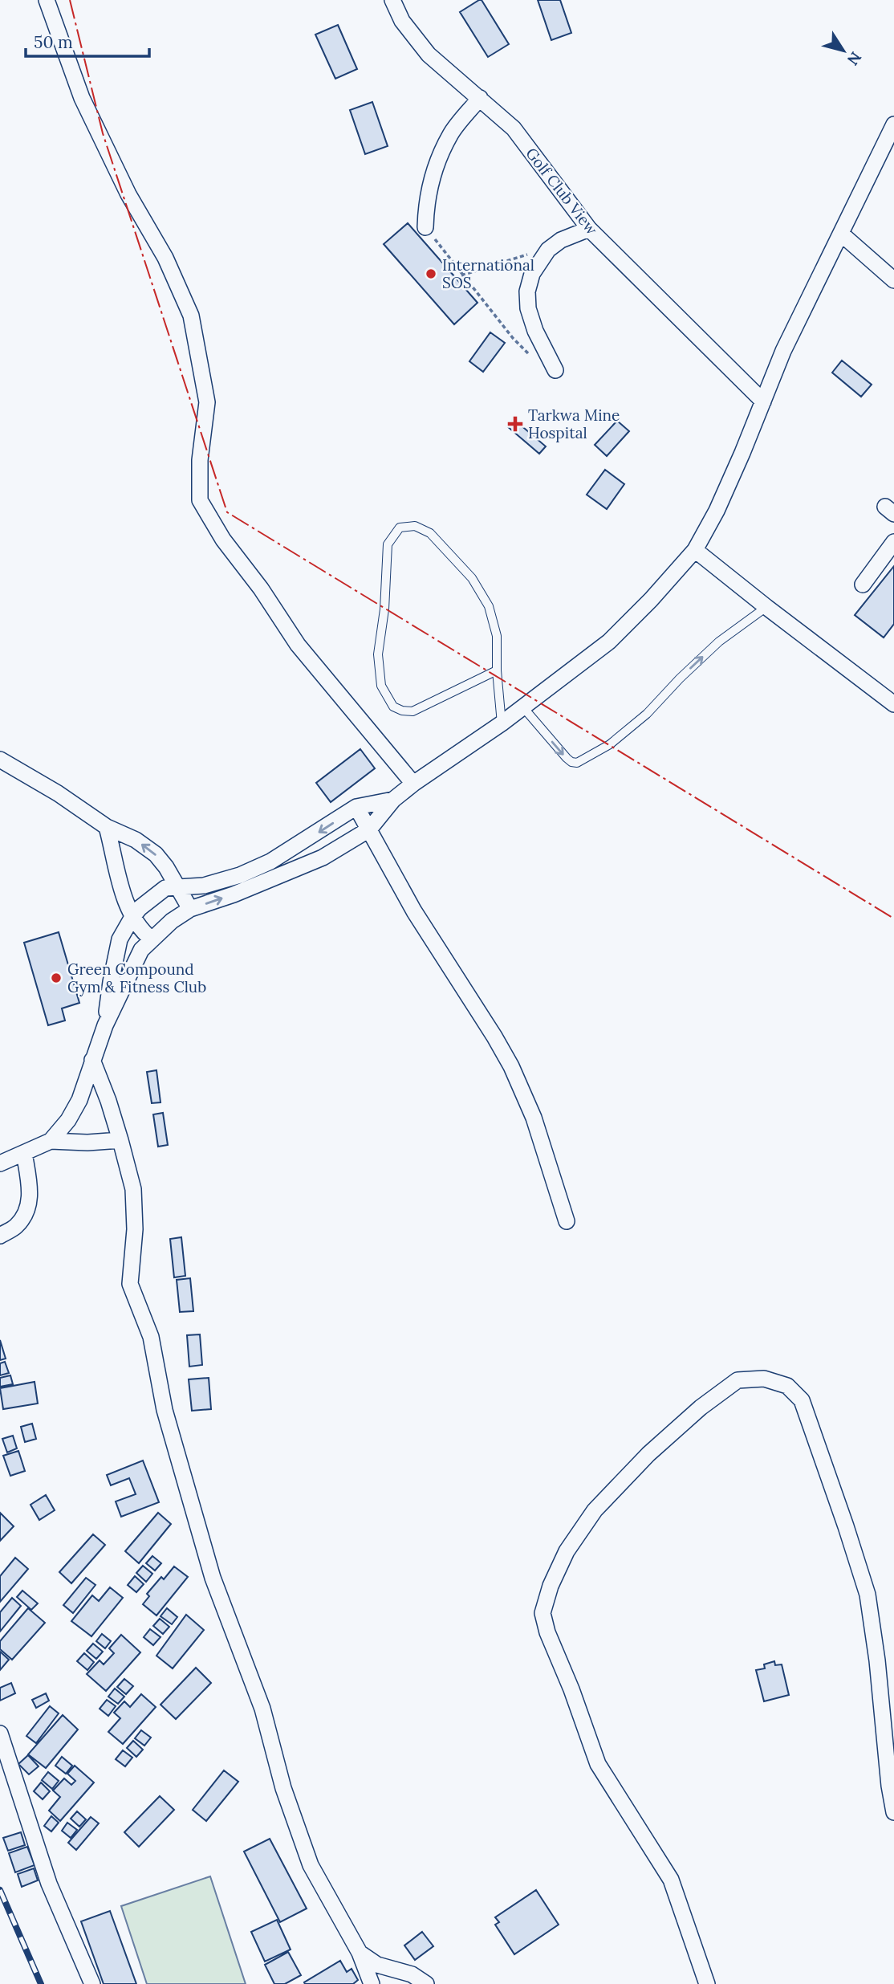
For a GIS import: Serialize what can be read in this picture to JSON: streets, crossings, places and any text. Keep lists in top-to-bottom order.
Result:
{
  "streets": {
    "street": ["Golf Club View"]
  },
  "places": {
    "other": ["International SOS", "Green Compound Gym & Fitness Club"],
    "health": ["Tarkwa Mine Hospital"]
  },
  "scale_bar": "50 m",
  "north": "bottom right"
}
